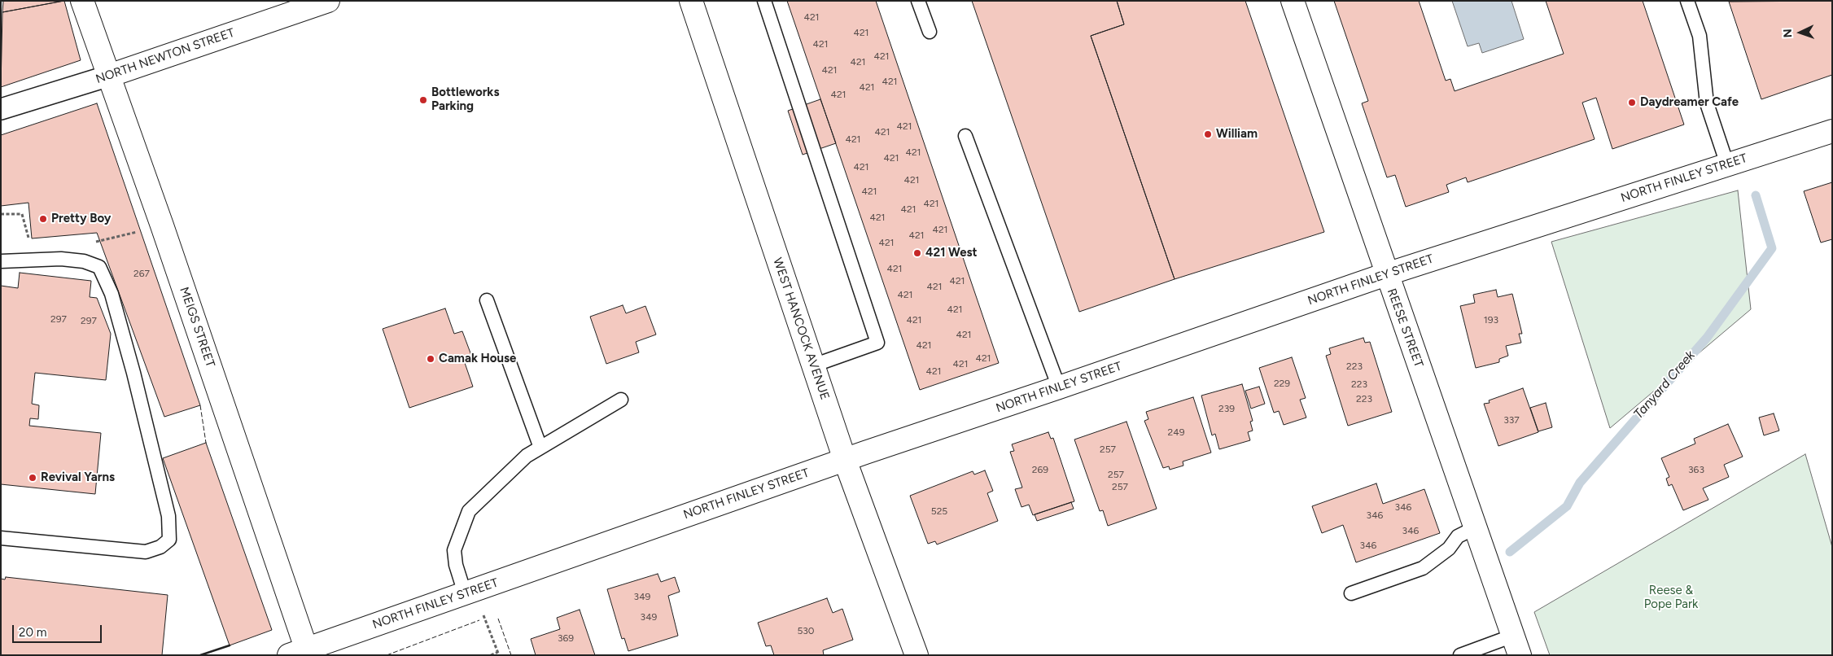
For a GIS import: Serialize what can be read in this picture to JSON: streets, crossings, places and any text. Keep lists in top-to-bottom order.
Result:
{
  "streets": {
    "street": [
      "NORTH NEWTON STREET",
      "NORTH FINLEY STREET",
      "MEIGS STREET",
      "REESE STREET",
      "WEST HANCOCK AVENUE"
    ]
  },
  "crossings": [
    ["NORTH NEWTON STREET", "MEIGS STREET"],
    ["NORTH FINLEY STREET", "MEIGS STREET"],
    ["NORTH FINLEY STREET", "REESE STREET"],
    ["NORTH FINLEY STREET", "WEST HANCOCK AVENUE"]
  ],
  "water": ["Tanyard Creek"],
  "parks": ["Reese & Pope Park"],
  "places": [
    "Bottleworks Parking",
    "Daydreamer Cafe",
    "William",
    "Pretty Boy",
    "421 West",
    "Camak House",
    "Revival Yarns"
  ],
  "house_numbers": [
    "421",
    "421",
    "421",
    "421",
    "421",
    "421",
    "421",
    "421",
    "421",
    "421",
    "421",
    "421",
    "421",
    "421",
    "421",
    "421",
    "421",
    "421",
    "421",
    "421",
    "421",
    "421",
    "421",
    "421",
    "267",
    "421",
    "421",
    "421",
    "421",
    "297",
    "421",
    "193",
    "297",
    "421",
    "421",
    "421",
    "421",
    "223",
    "421",
    "229",
    "223",
    "223",
    "239",
    "337",
    "249",
    "257",
    "269",
    "363",
    "257",
    "257",
    "346",
    "525",
    "346",
    "346",
    "346",
    "349",
    "349",
    "530",
    "369"
  ],
  "scale_bar": "20 m",
  "north": "left"
}
